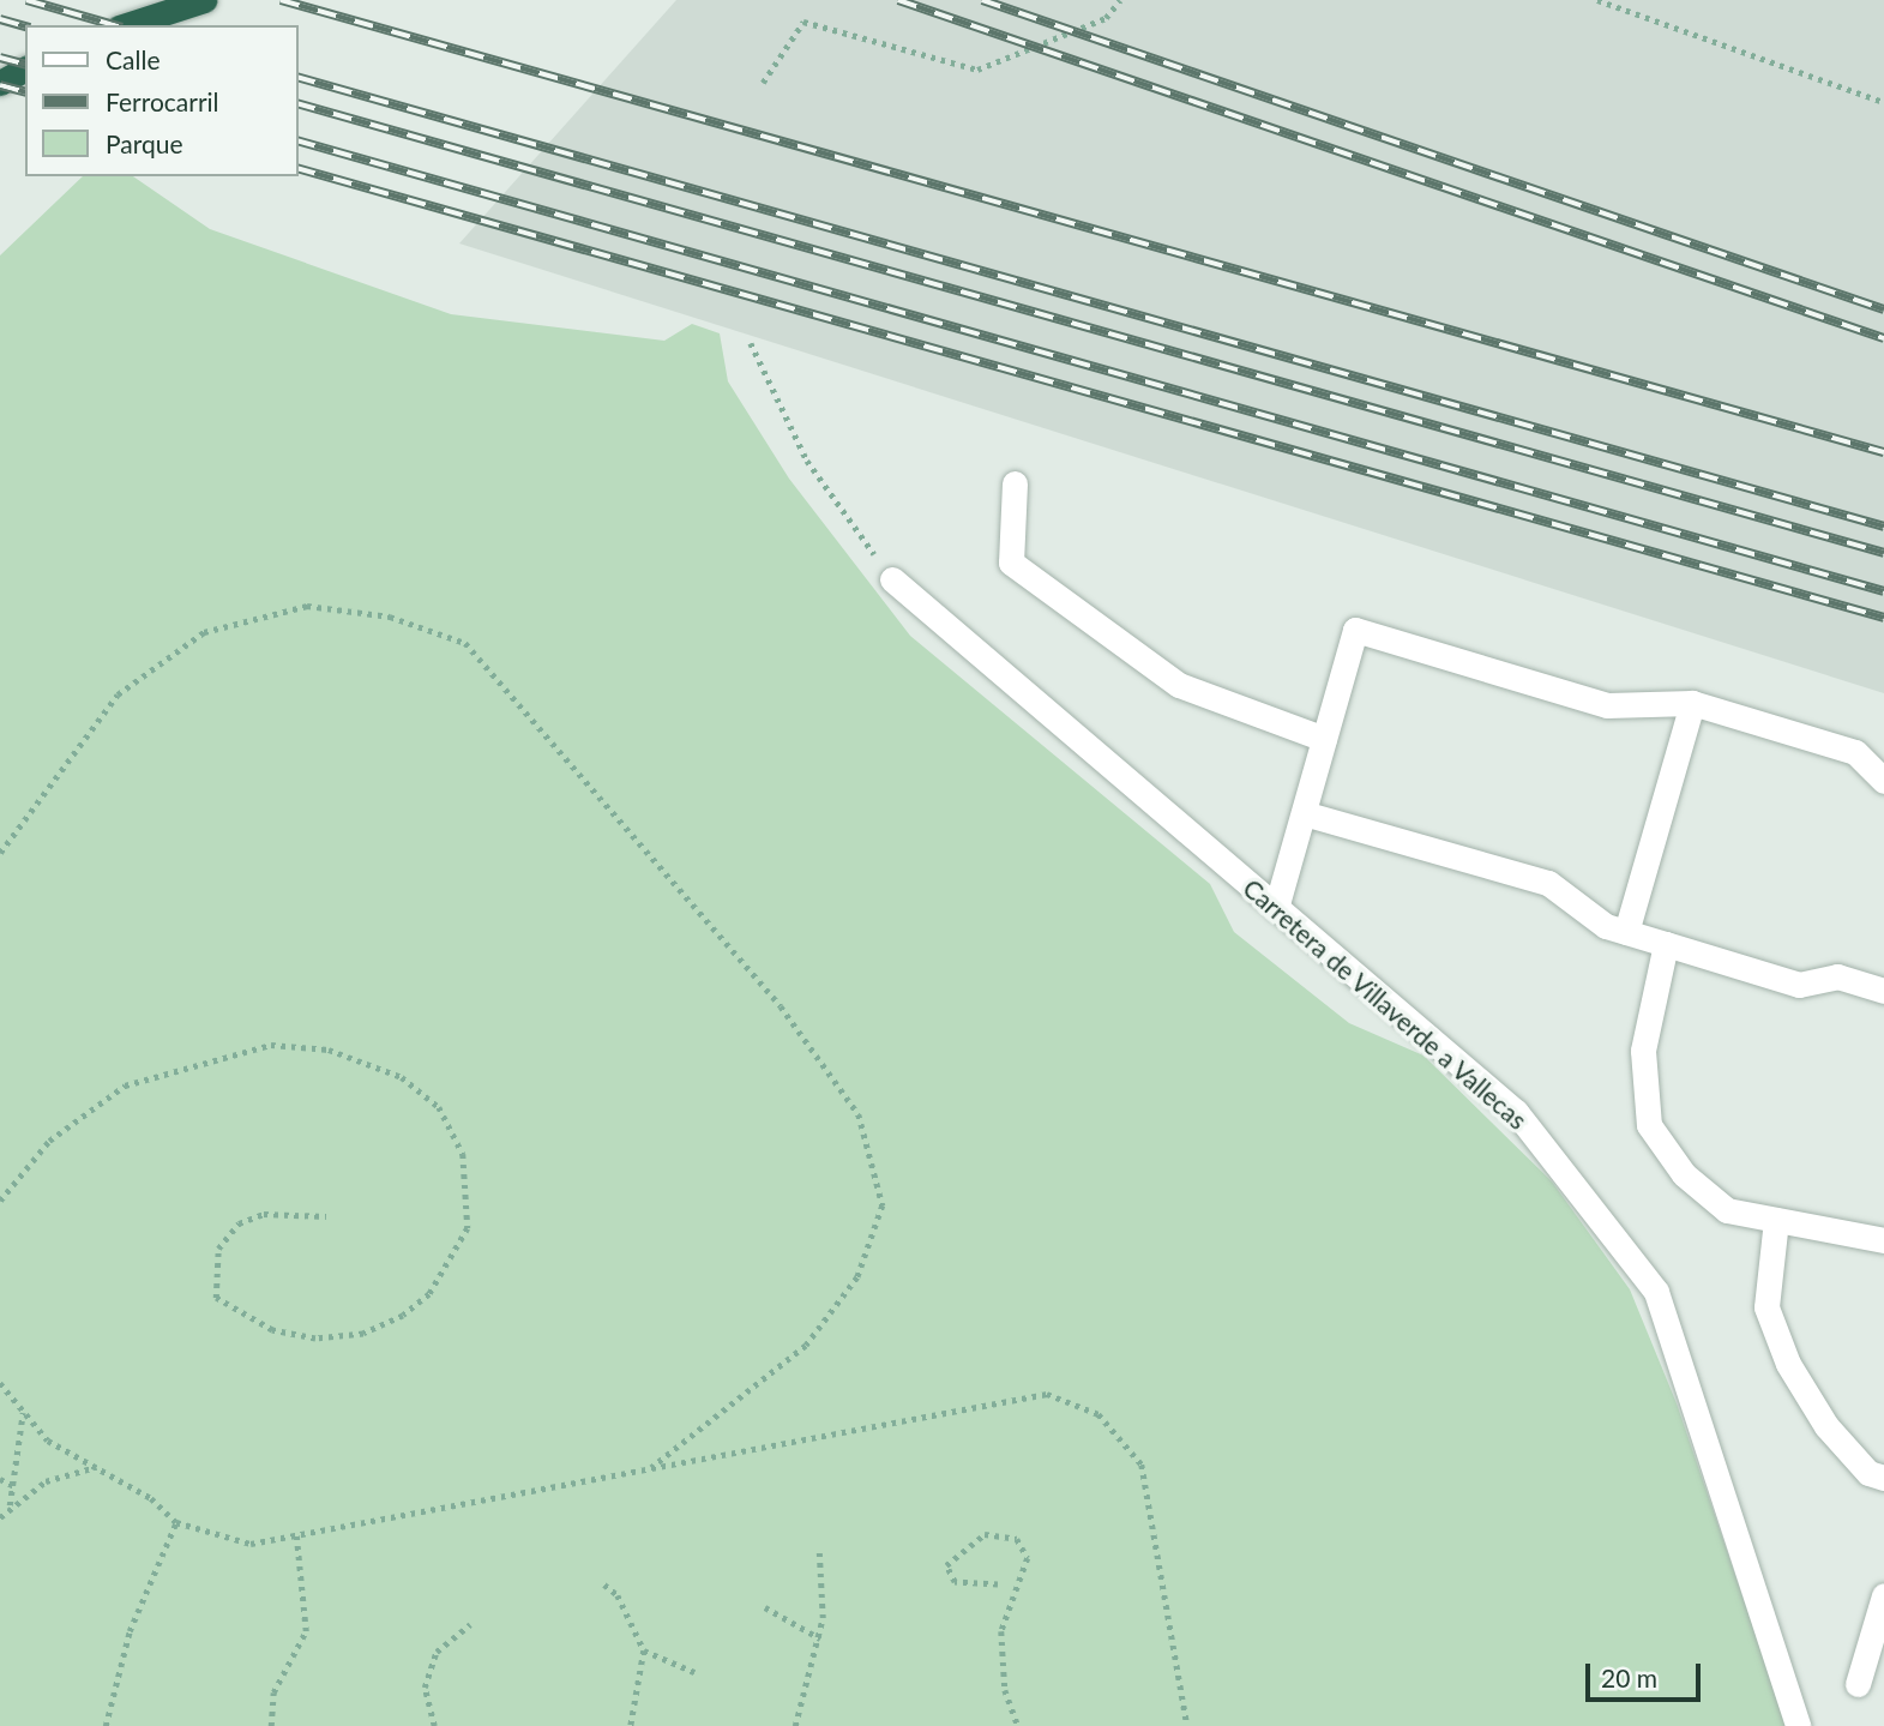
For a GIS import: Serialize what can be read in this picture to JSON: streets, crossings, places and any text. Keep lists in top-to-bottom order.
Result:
{
  "streets": {
    "street": ["Carretera de Villaverde a Vallecas"]
  },
  "legend": ["Calle", "Ferrocarril", "Parque"],
  "scale_bar": "20 m"
}
